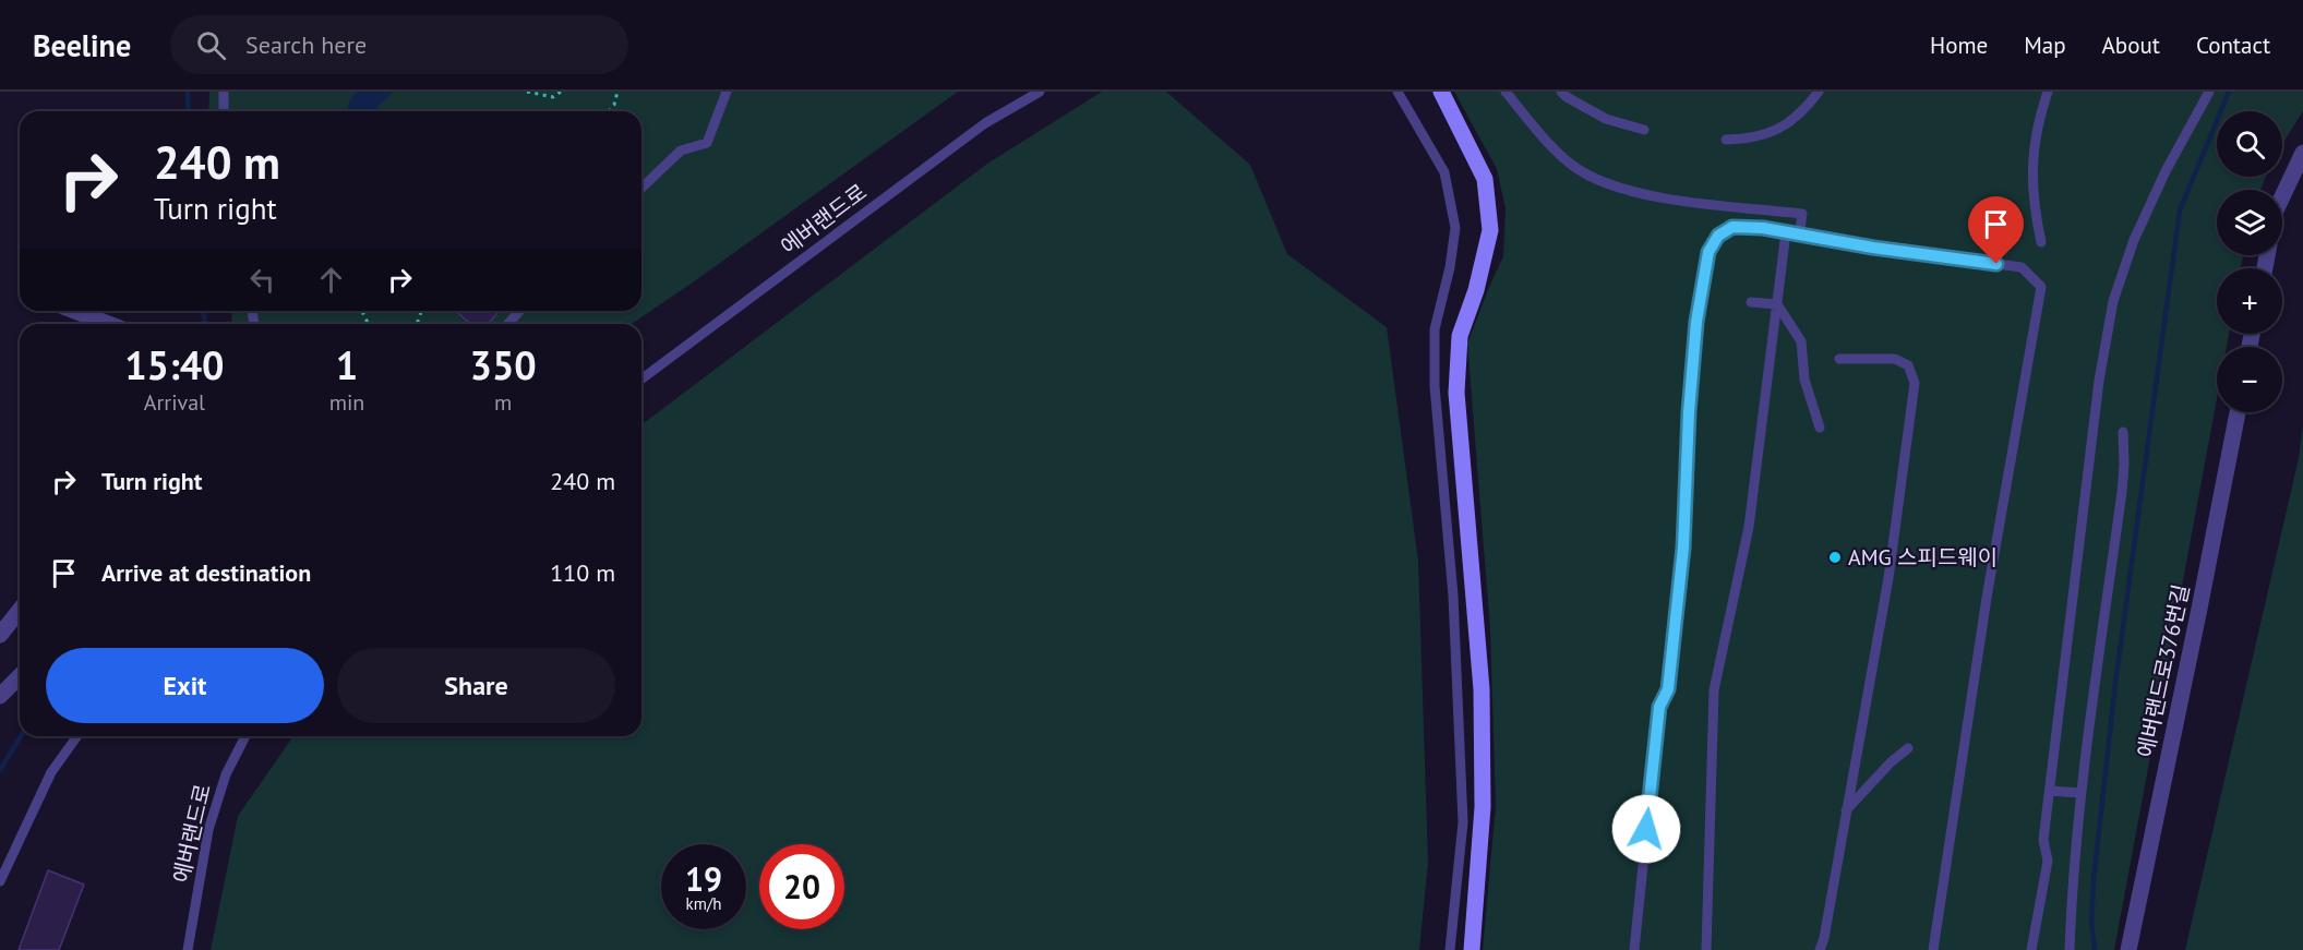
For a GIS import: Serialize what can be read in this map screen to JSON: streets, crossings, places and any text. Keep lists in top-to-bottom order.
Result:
{
  "streets": {
    "street": ["에버랜드로376번길"],
    "lane": ["에버랜드로"]
  },
  "places": ["AMG 스피드웨이"],
  "page": {
    "header": "Beeline",
    "search": "Search here",
    "nav": [
      "Home",
      "Map",
      "About",
      "Contact"
    ],
    "map_buttons": ["+", "−"],
    "turn": ["240 m", "Turn right"],
    "eta": [
      "15:40",
      "Arrival",
      "1",
      "min",
      "350",
      "m"
    ],
    "list": [
      {
        "name": "Turn right",
        "value": "240 m"
      },
      {
        "name": "Arrive at destination",
        "value": "110 m"
      }
    ],
    "buttons": ["Exit", "Share"],
    "speed": "19 km/h",
    "limit": "20"
  }
}
